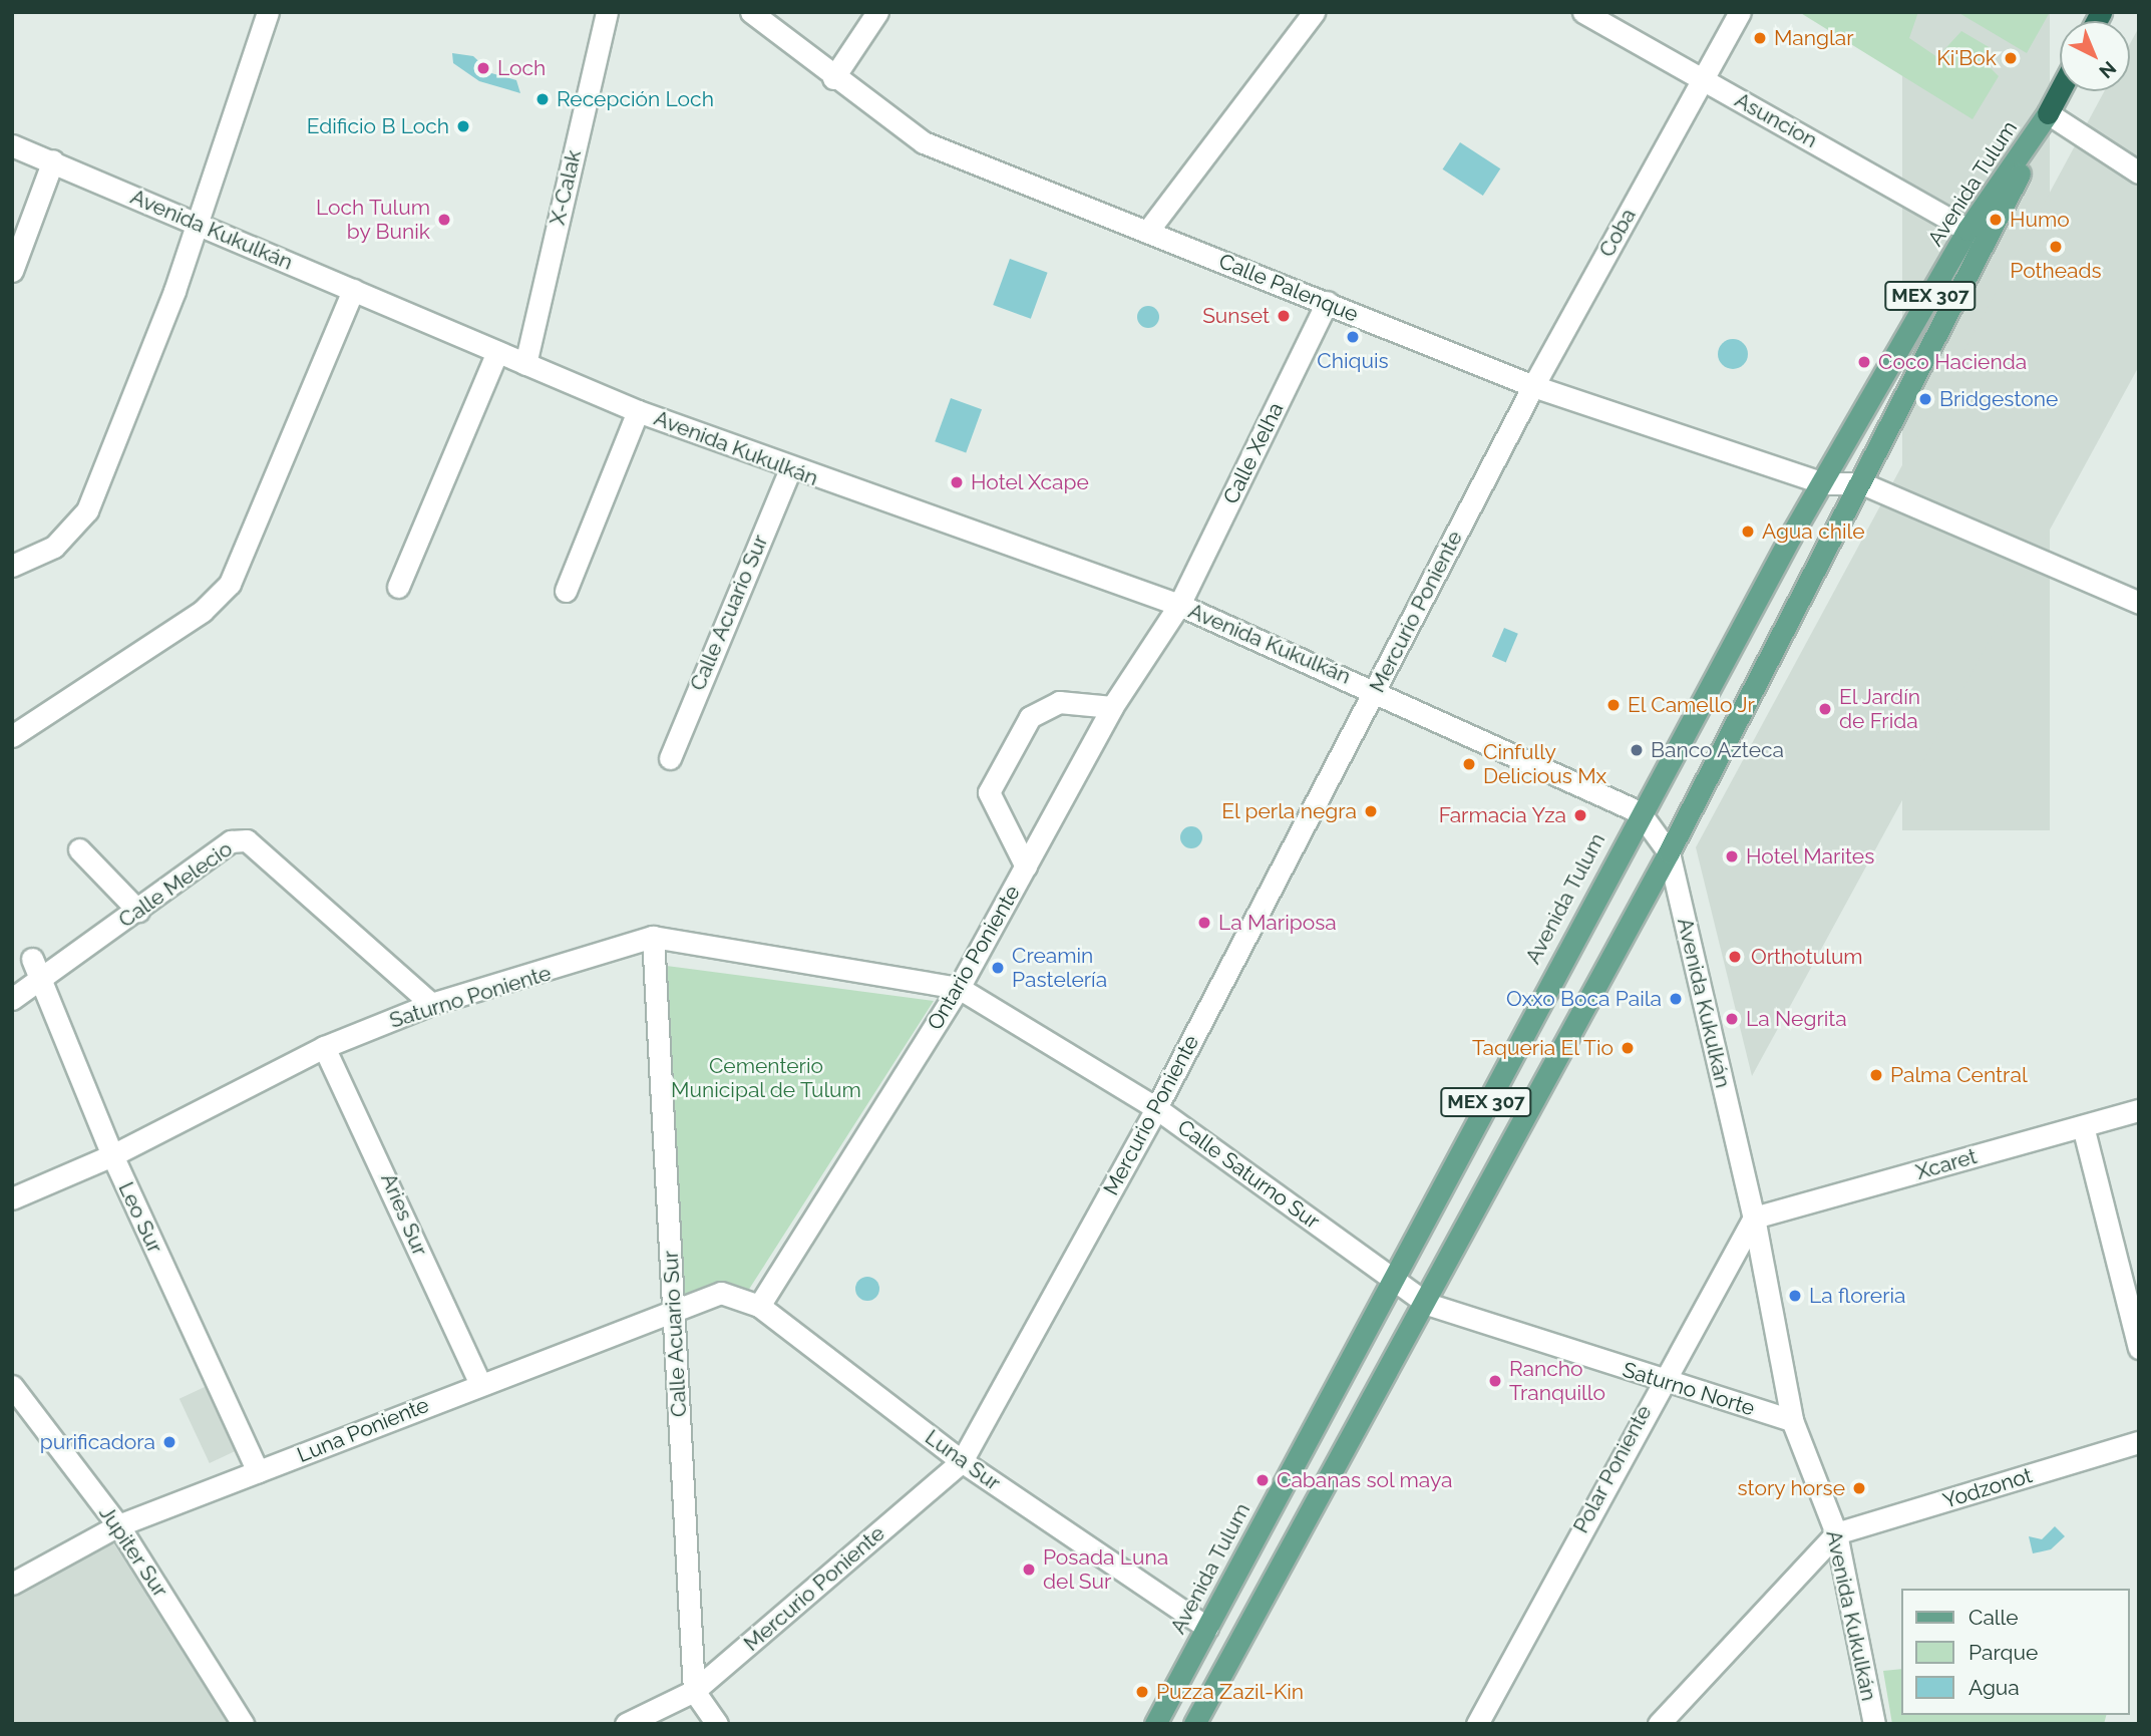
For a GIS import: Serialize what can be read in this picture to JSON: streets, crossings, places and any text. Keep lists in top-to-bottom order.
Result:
{
  "streets": {
    "highway": ["Avenida Tulum", "MEX 307"],
    "street": [
      "Asuncion",
      "X-Calak",
      "Avenida Kukulkán",
      "Coba",
      "Calle Palenque",
      "Calle Xelha",
      "Mercurio Poniente",
      "Calle Acuario Sur",
      "Calle Melecio",
      "Ontario Poniente",
      "Saturno Poniente",
      "Xcaret",
      "Calle Saturno Sur",
      "Aries Sur",
      "Leo Sur",
      "Saturno Norte",
      "Luna Poniente",
      "Luna Sur",
      "Polar Poniente",
      "Yodzonot",
      "Jupiter Sur"
    ]
  },
  "crossings": [
    ["Asuncion", "Avenida Tulum"],
    ["Asuncion", "Coba"],
    ["Avenida Tulum", "Avenida Kukulkán"],
    ["Avenida Tulum", "Calle Palenque"],
    ["Avenida Tulum", "Calle Saturno Sur"],
    ["Avenida Tulum", "Saturno Norte"],
    ["Avenida Tulum", "Luna Sur"],
    ["X-Calak", "Avenida Kukulkán"],
    ["Avenida Kukulkán", "Calle Xelha"],
    ["Avenida Kukulkán", "Mercurio Poniente"],
    ["Avenida Kukulkán", "Calle Acuario Sur"],
    ["Avenida Kukulkán", "Ontario Poniente"],
    ["Avenida Kukulkán", "Xcaret"],
    ["Avenida Kukulkán", "Saturno Norte"],
    ["Avenida Kukulkán", "Polar Poniente"],
    ["Avenida Kukulkán", "Yodzonot"],
    ["Coba", "Calle Palenque"],
    ["Coba", "Mercurio Poniente"],
    ["Calle Palenque", "Calle Xelha"],
    ["Calle Palenque", "Mercurio Poniente"],
    ["Calle Xelha", "Ontario Poniente"],
    ["Mercurio Poniente", "Calle Acuario Sur"],
    ["Mercurio Poniente", "Calle Saturno Sur"],
    ["Mercurio Poniente", "Luna Sur"],
    ["Calle Acuario Sur", "Saturno Poniente"],
    ["Calle Acuario Sur", "Luna Poniente"],
    ["Calle Melecio", "Saturno Poniente"],
    ["Calle Melecio", "Leo Sur"],
    ["Ontario Poniente", "Saturno Poniente"],
    ["Ontario Poniente", "Calle Saturno Sur"],
    ["Ontario Poniente", "Luna Sur"],
    ["Saturno Poniente", "Calle Saturno Sur"],
    ["Saturno Poniente", "Aries Sur"],
    ["Saturno Poniente", "Leo Sur"],
    ["Xcaret", "Polar Poniente"],
    ["Calle Saturno Sur", "Saturno Norte"],
    ["Aries Sur", "Luna Poniente"],
    ["Leo Sur", "Luna Poniente"],
    ["Saturno Norte", "Polar Poniente"],
    ["Luna Poniente", "Luna Sur"],
    ["Luna Poniente", "Jupiter Sur"]
  ],
  "parks": ["Cementerio Municipal de Tulum"],
  "places": [
    "Manglar",
    "Ki'Bok",
    "Loch",
    "Recepción Loch",
    "Edificio B Loch",
    "Loch Tulum by Bunik",
    "Humo",
    "Potheads",
    "Sunset",
    "Chiquis",
    "Coco Hacienda",
    "Bridgestone",
    "Hotel Xcape",
    "Agua chile",
    "El Camello Jr",
    "El Jardín de Frida",
    "Banco Azteca",
    "Cinfully Delicious Mx",
    "El perla negra",
    "Farmacia Yza",
    "Hotel Marites",
    "La Mariposa",
    "Orthotulum",
    "Creamin Pastelería",
    "Oxxo Boca Paila",
    "La Negrita",
    "Taqueria El Tio",
    "Palma Central",
    "La floreria",
    "Rancho Tranquillo",
    "purificadora",
    "Cabanas sol maya",
    "story horse",
    "Posada Luna del Sur",
    "Puzza Zazil-Kin"
  ],
  "legend": ["Calle", "Parque", "Agua"],
  "north": "bottom right"
}
